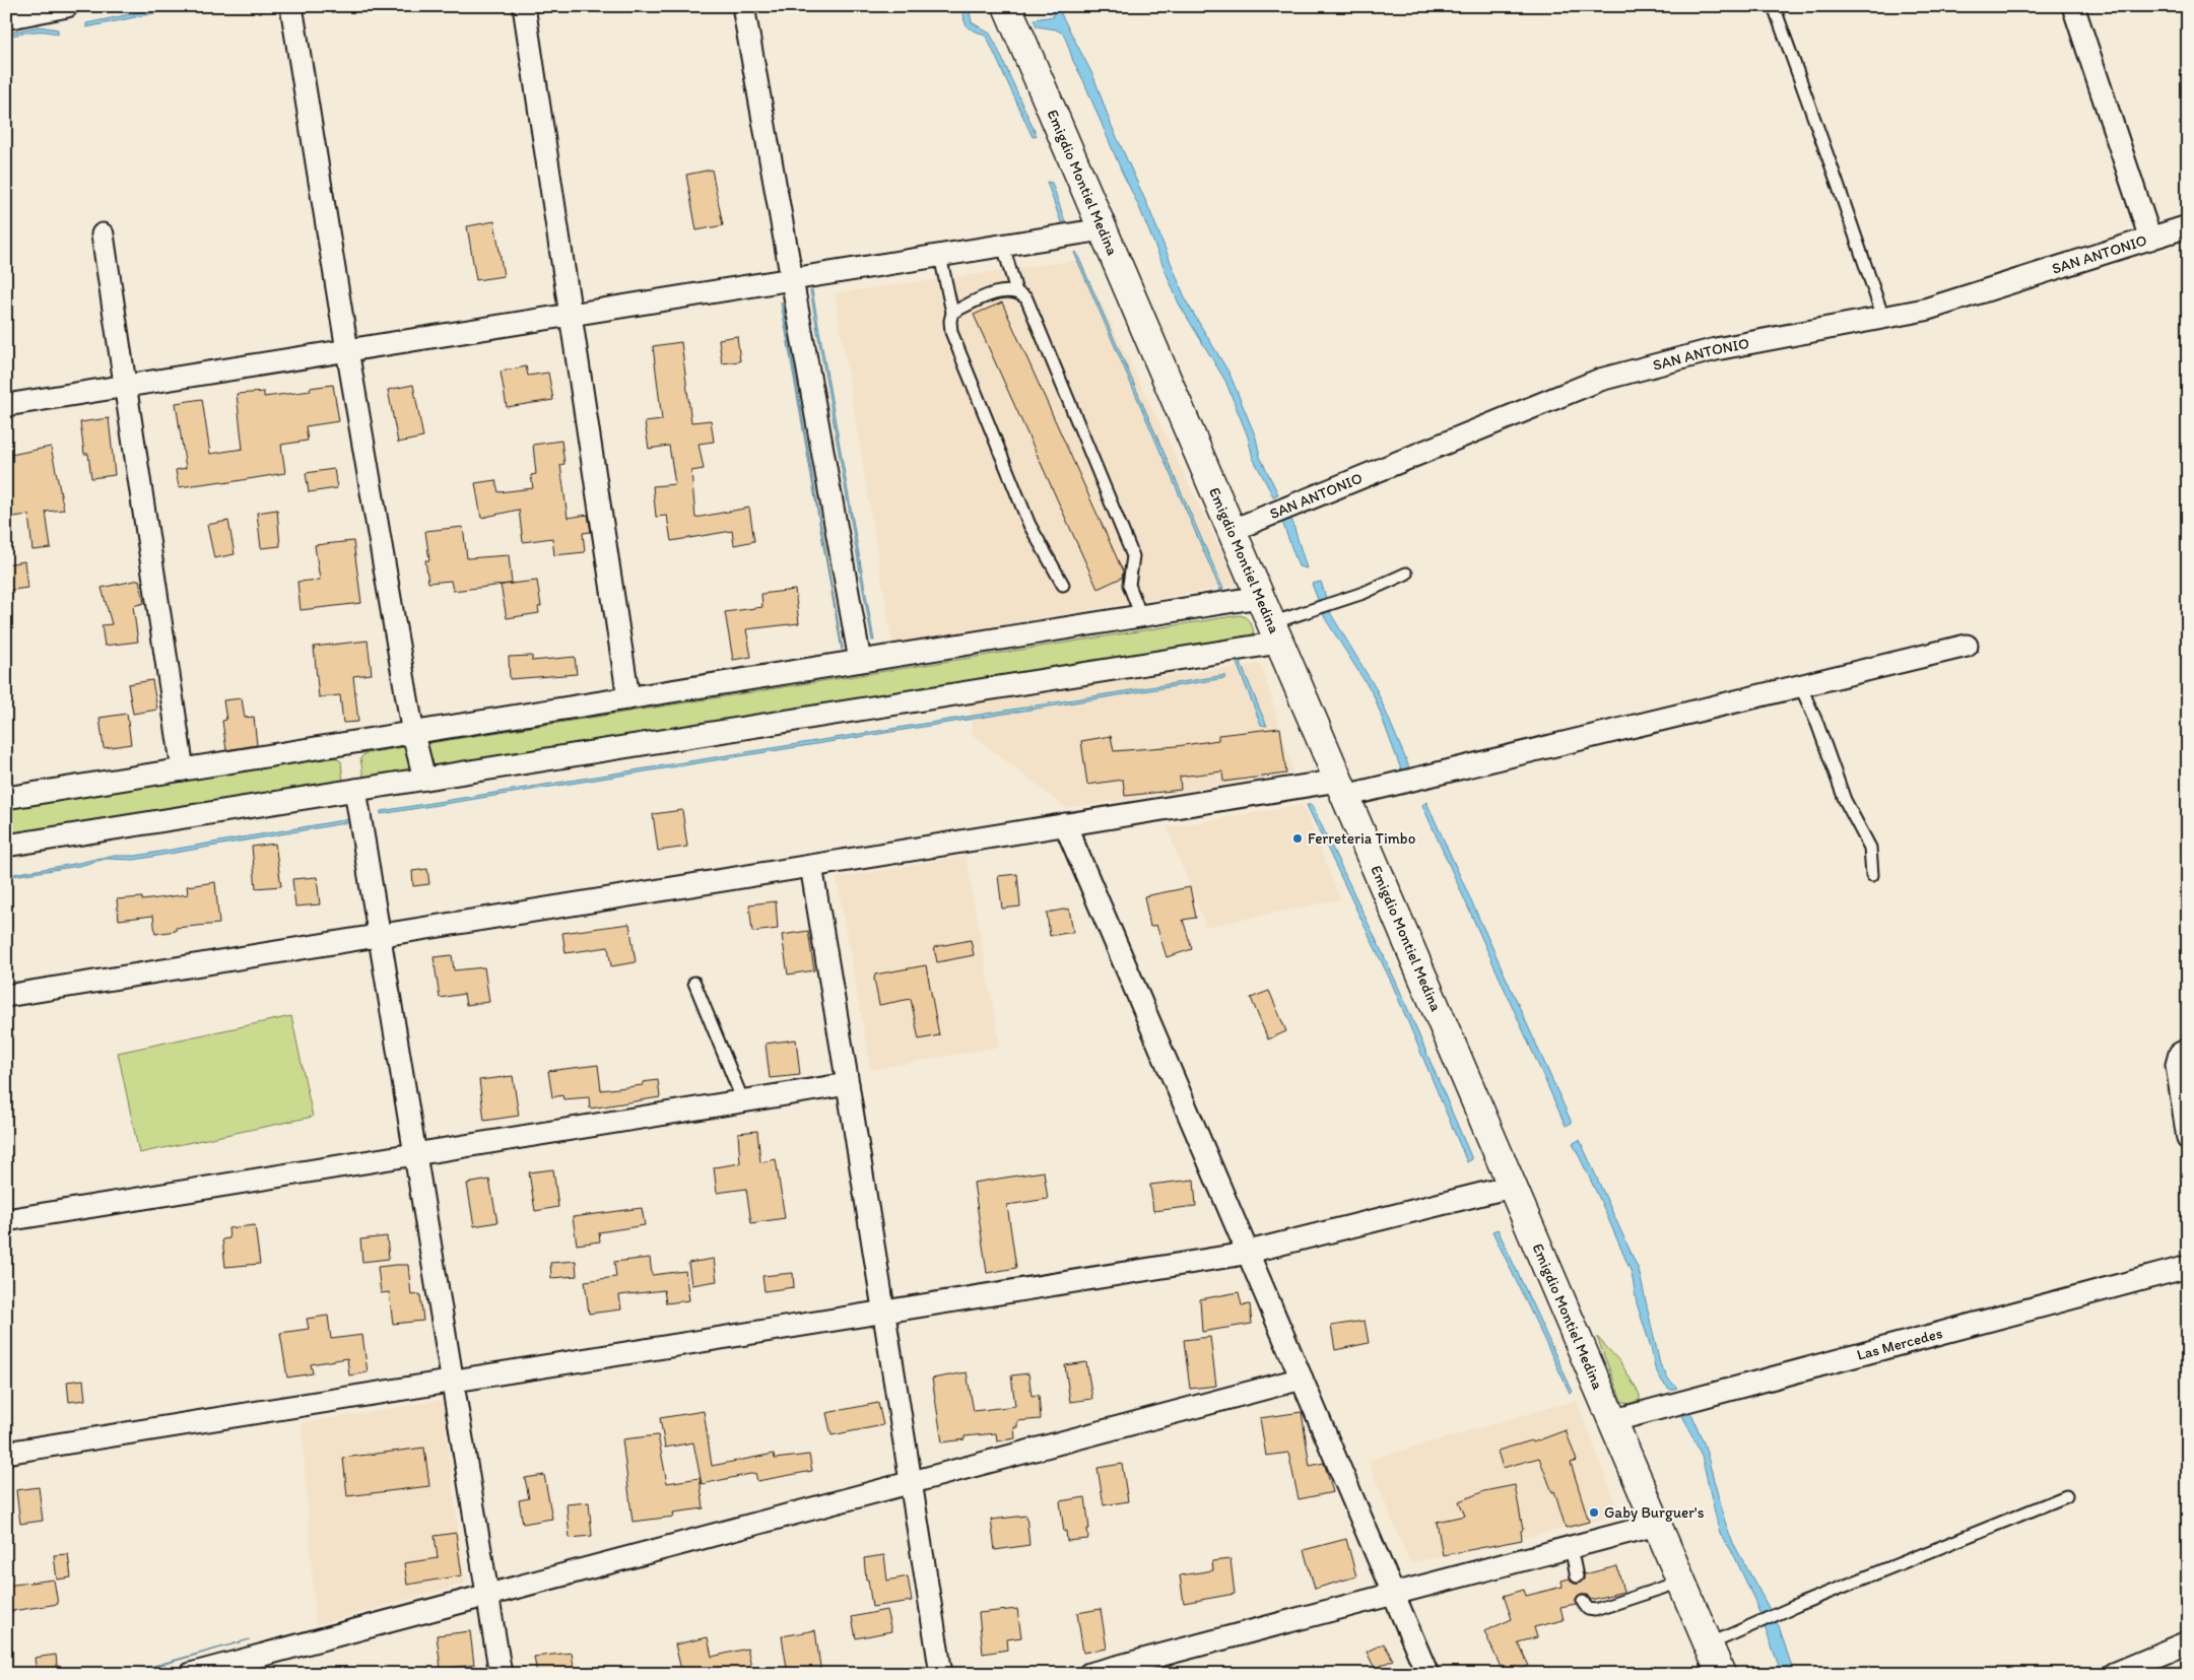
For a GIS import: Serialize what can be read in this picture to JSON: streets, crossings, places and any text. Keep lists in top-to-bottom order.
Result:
{
  "streets": {
    "main road": ["Emigdio Montiel Medina"],
    "street": ["SAN ANTONIO", "Las Mercedes"]
  },
  "crossings": [
    ["Emigdio Montiel Medina", "SAN ANTONIO"],
    ["Emigdio Montiel Medina", "Las Mercedes"]
  ],
  "places": ["Ferreteria Timbo", "Gaby Burguer's"]
}
